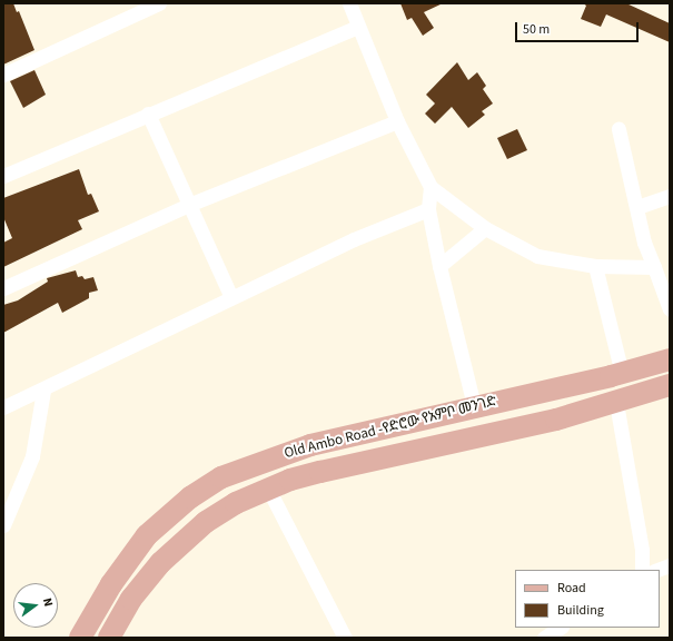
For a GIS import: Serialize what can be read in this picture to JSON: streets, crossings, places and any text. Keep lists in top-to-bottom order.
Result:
{
  "streets": {
    "main road": ["Old Ambo Road -የድሮው የአምቦ መንገድ"]
  },
  "legend": ["Road", "Building"],
  "scale_bar": "50 m",
  "north": "right"
}
